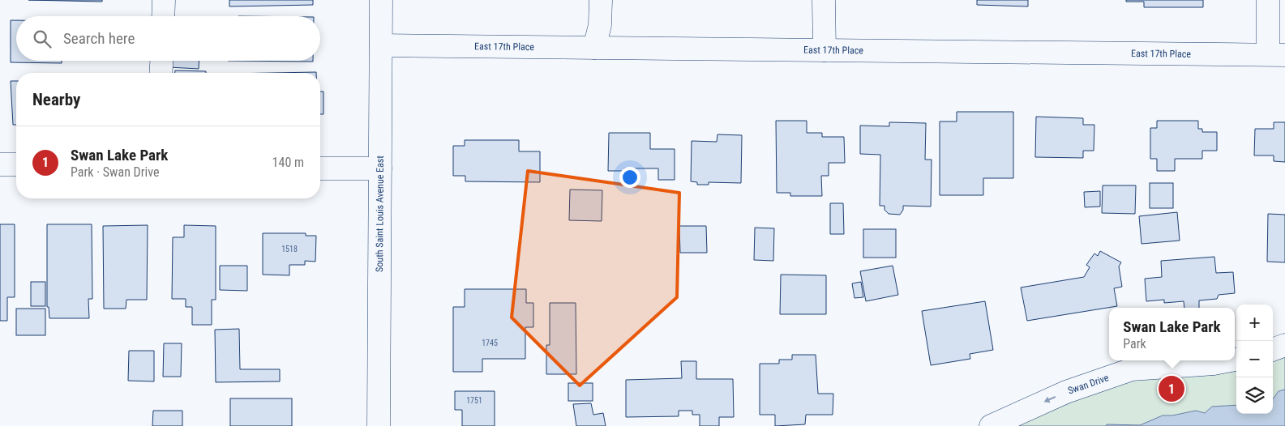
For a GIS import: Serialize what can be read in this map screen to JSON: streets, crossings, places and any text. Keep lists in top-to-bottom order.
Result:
{
  "streets": {
    "street": ["East 17th Place", "South Saint Louis Avenue East", "Swan Drive"]
  },
  "crossings": [
    ["East 17th Place", "South Saint Louis Avenue East"]
  ],
  "one_way": ["Swan Drive"],
  "house_numbers": ["1518", "1745", "1751"],
  "page": {
    "search": "Search here",
    "heading": "Nearby",
    "list": [
      {
        "mark": "1",
        "name": "Swan Lake Park",
        "note": "Park · Swan Drive",
        "value": "140 m"
      }
    ],
    "map_buttons": ["+", "−"],
    "popup": ["Swan Lake Park", "Park"],
    "pins": "1"
  }
}
